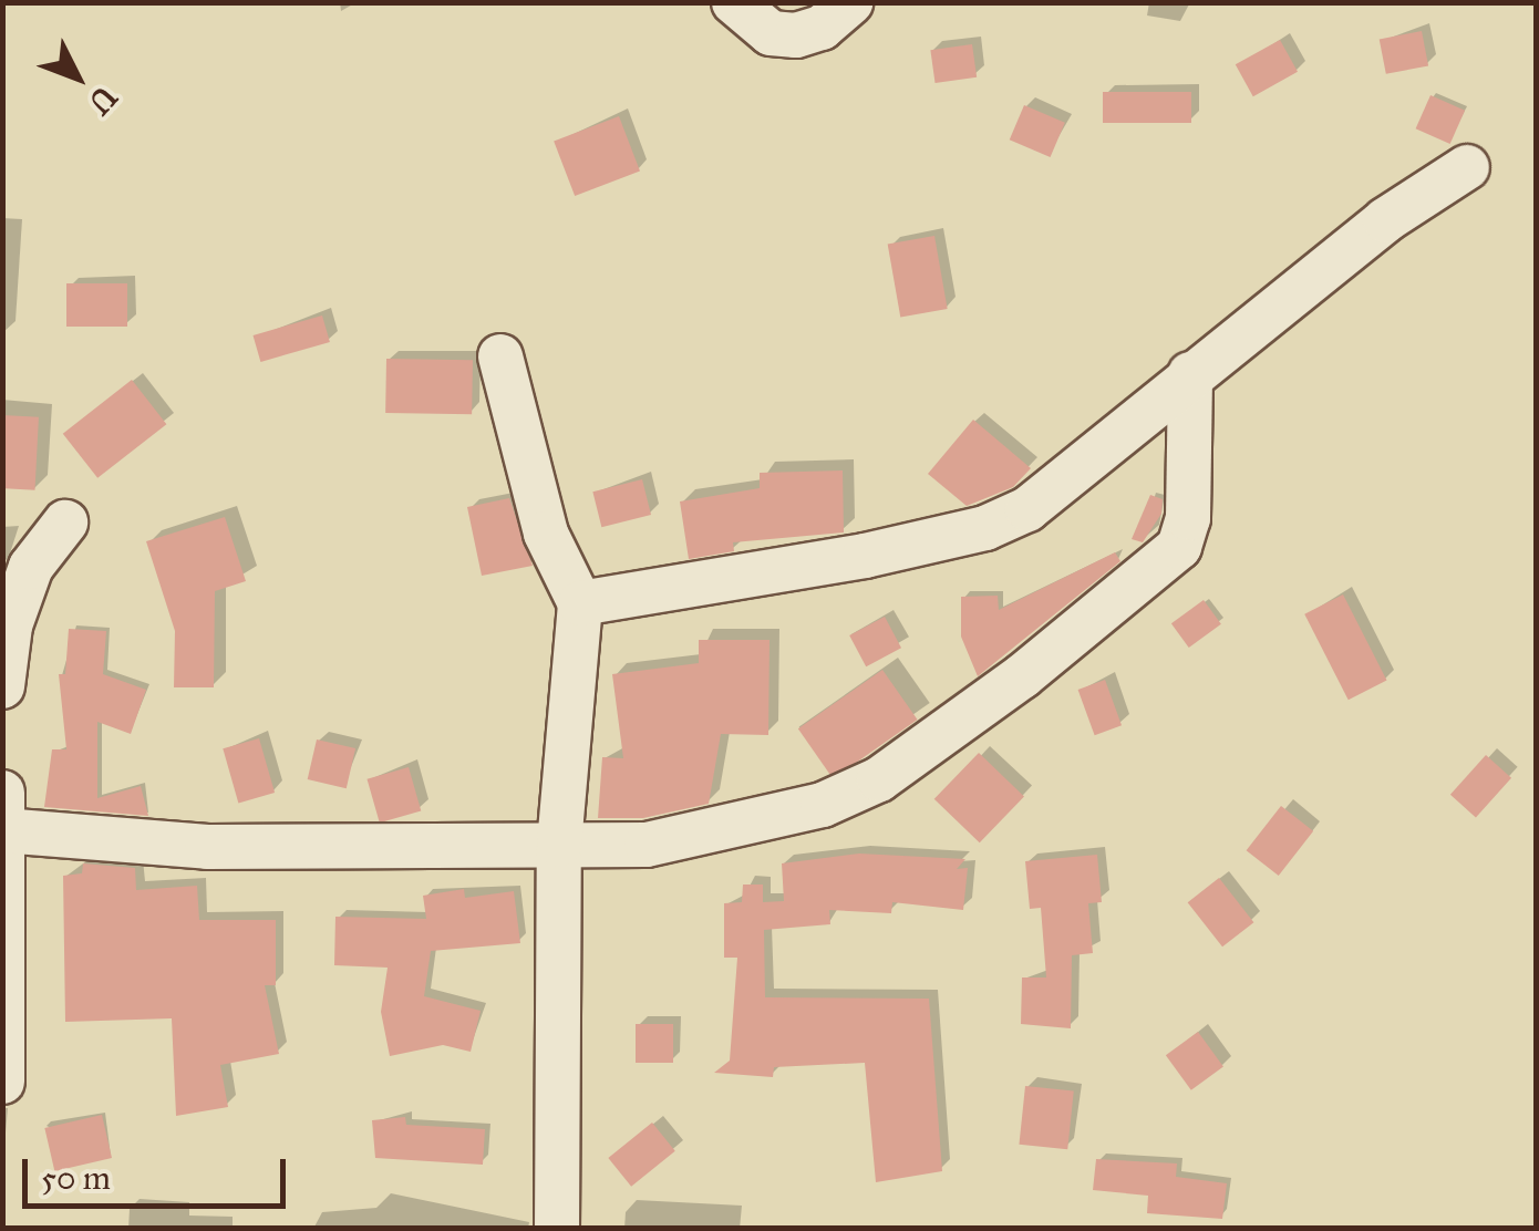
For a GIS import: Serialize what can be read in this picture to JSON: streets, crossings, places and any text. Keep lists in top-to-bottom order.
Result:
{
  "scale_bar": "50 m",
  "north": "bottom right"
}
